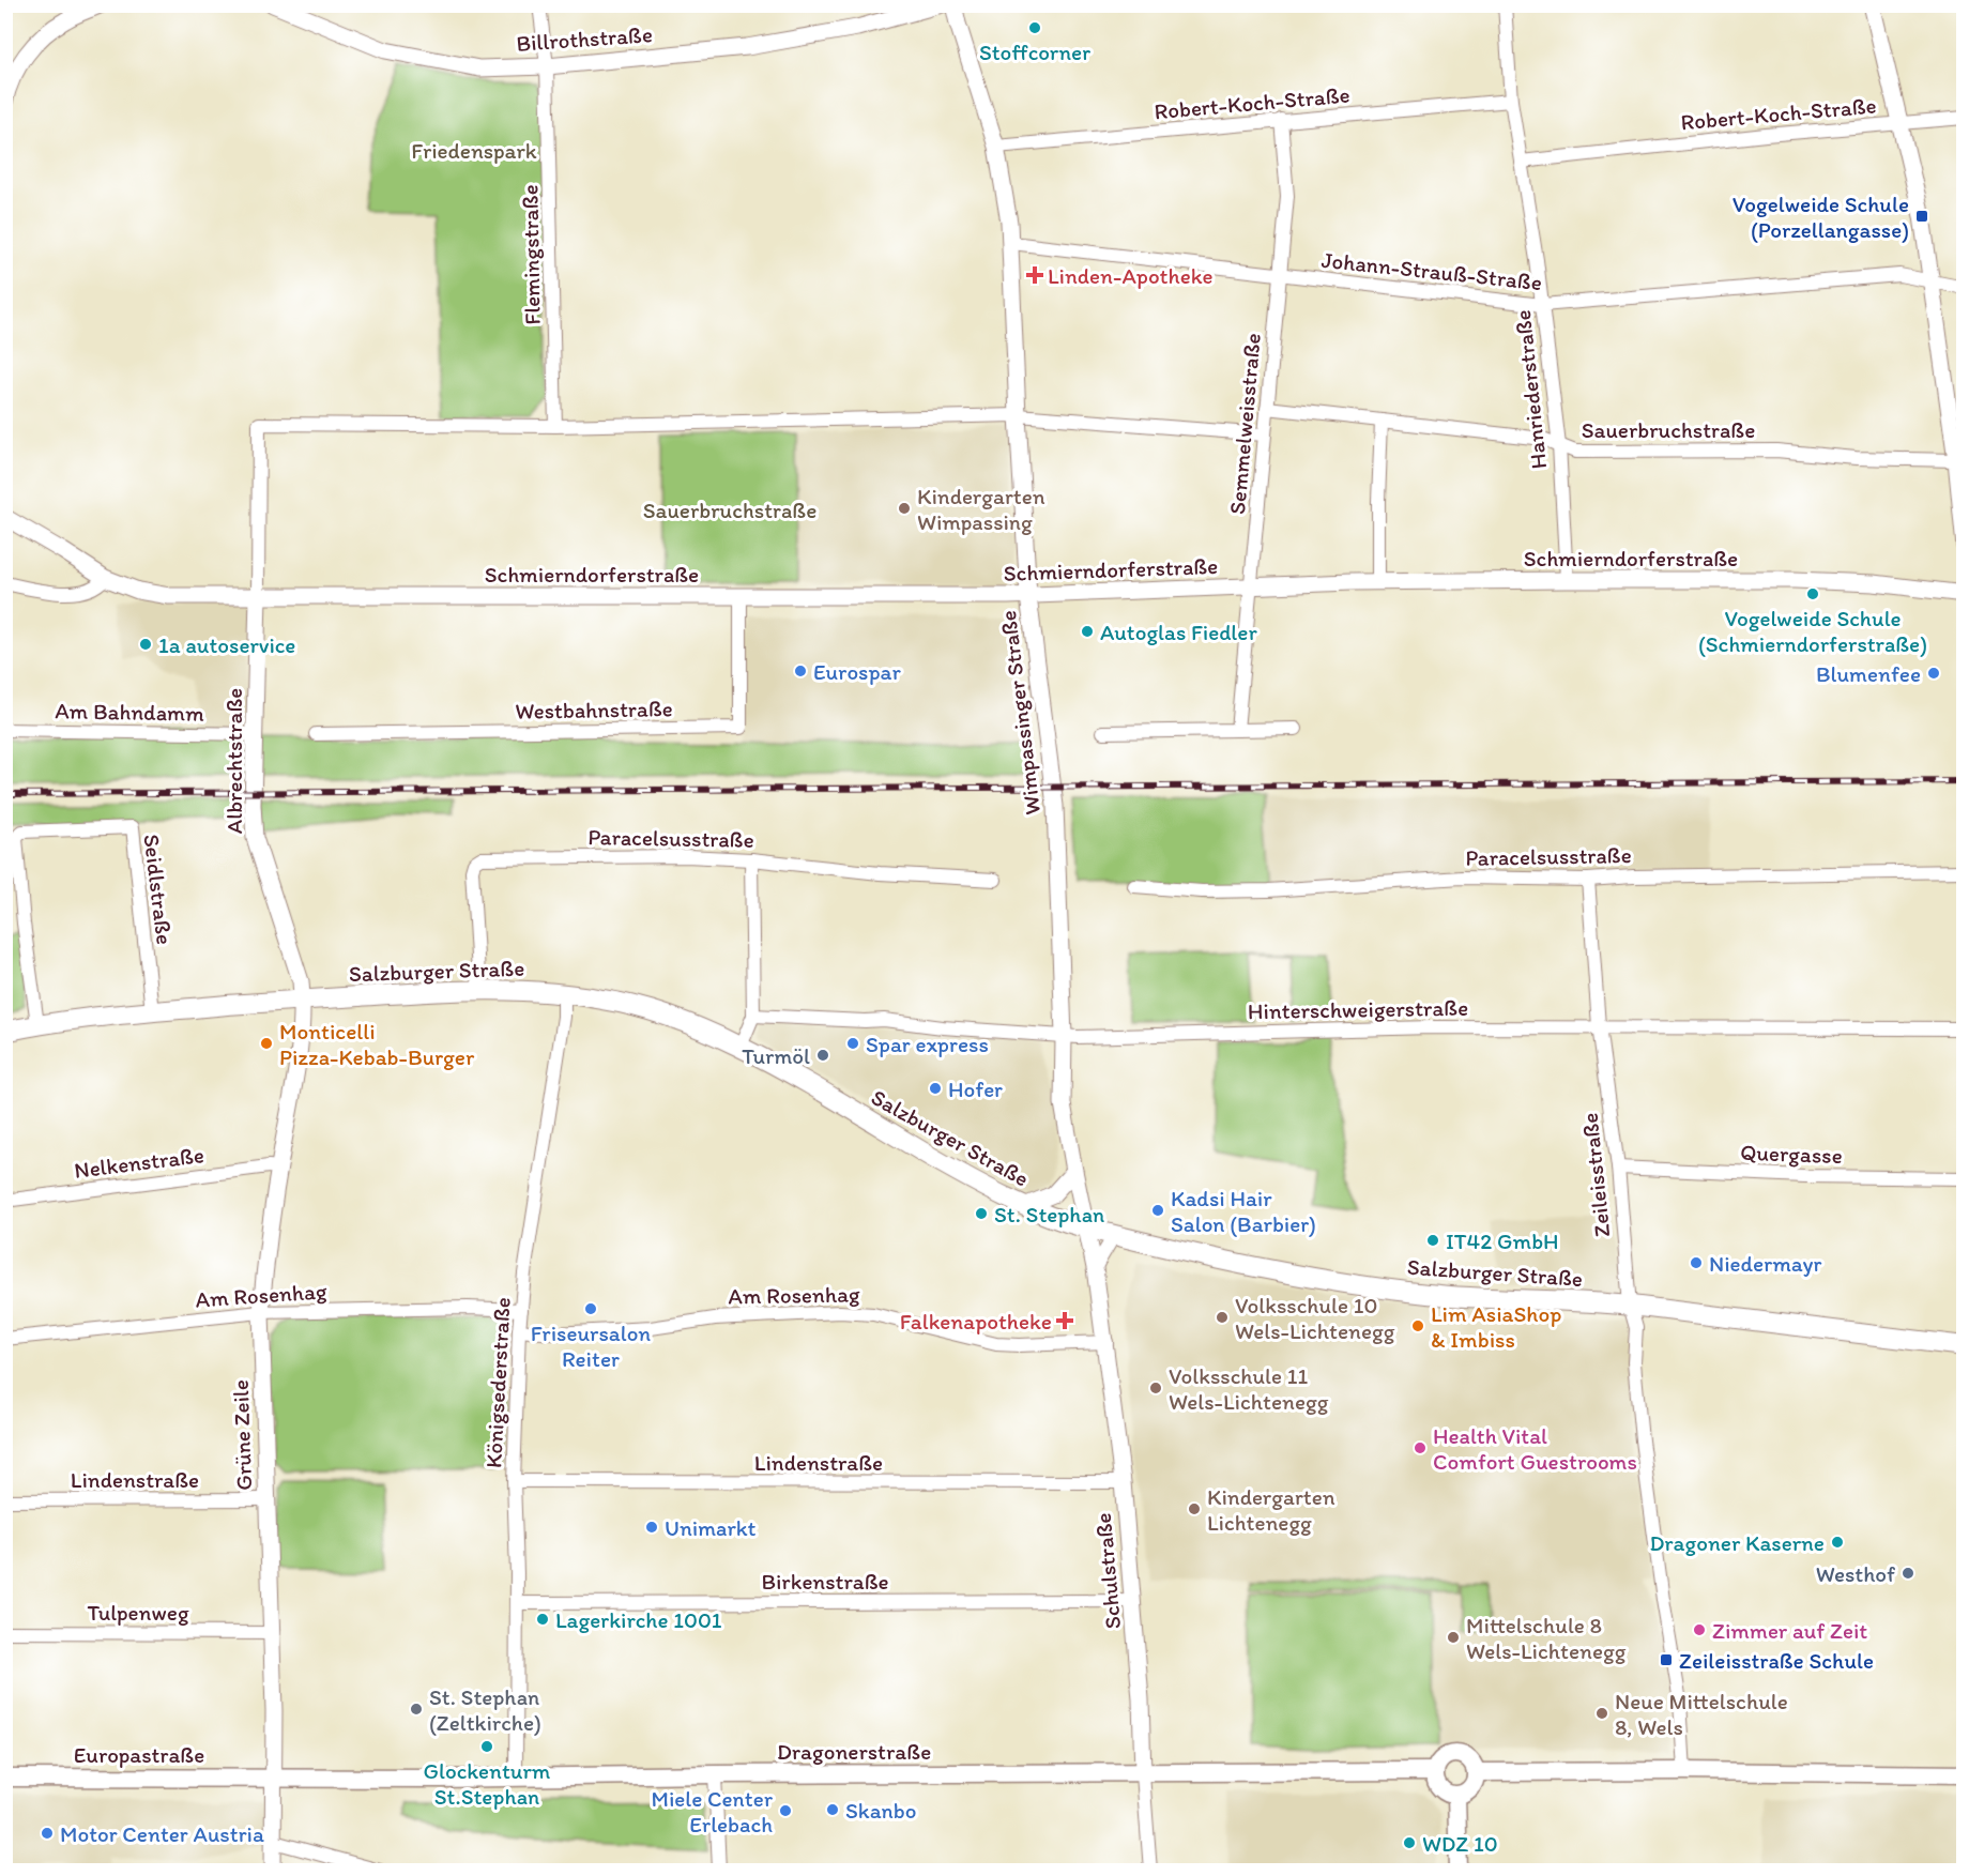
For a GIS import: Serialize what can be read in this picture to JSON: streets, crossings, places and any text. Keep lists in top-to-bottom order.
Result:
{
  "streets": {
    "main road": ["Salzburger Straße", "Dragonerstraße", "Europastraße"],
    "street": [
      "Billrothstraße",
      "Robert-Koch-Straße",
      "Flemingstraße",
      "Johann-Strauß-Straße",
      "Hanriederstraße",
      "Semmelweisstraße",
      "Sauerbruchstraße",
      "Schmierndorferstraße",
      "Westbahnstraße",
      "Am Bahndamm",
      "Wimpassinger Straße",
      "Albrechtstraße",
      "Paracelsusstraße",
      "Seidlstraße",
      "Hinterschweigerstraße",
      "Quergasse",
      "Nelkenstraße",
      "Zeileisstraße",
      "Am Rosenhag",
      "Königsederstraße",
      "Grüne Zeile",
      "Lindenstraße",
      "Schulstraße",
      "Birkenstraße",
      "Tulpenweg"
    ]
  },
  "crossings": [
    ["Billrothstraße", "Flemingstraße"],
    ["Robert-Koch-Straße", "Hanriederstraße"],
    ["Robert-Koch-Straße", "Semmelweisstraße"],
    ["Robert-Koch-Straße", "Wimpassinger Straße"],
    ["Johann-Strauß-Straße", "Hanriederstraße"],
    ["Johann-Strauß-Straße", "Semmelweisstraße"],
    ["Johann-Strauß-Straße", "Wimpassinger Straße"],
    ["Hanriederstraße", "Sauerbruchstraße"],
    ["Hanriederstraße", "Schmierndorferstraße"],
    ["Semmelweisstraße", "Sauerbruchstraße"],
    ["Semmelweisstraße", "Schmierndorferstraße"],
    ["Schmierndorferstraße", "Westbahnstraße"],
    ["Schmierndorferstraße", "Wimpassinger Straße"],
    ["Schmierndorferstraße", "Albrechtstraße"],
    ["Am Bahndamm", "Albrechtstraße"],
    ["Wimpassinger Straße", "Salzburger Straße"],
    ["Wimpassinger Straße", "Hinterschweigerstraße"],
    ["Wimpassinger Straße", "Schulstraße"],
    ["Albrechtstraße", "Salzburger Straße"],
    ["Albrechtstraße", "Grüne Zeile"],
    ["Paracelsusstraße", "Salzburger Straße"],
    ["Paracelsusstraße", "Zeileisstraße"],
    ["Seidlstraße", "Salzburger Straße"],
    ["Salzburger Straße", "Zeileisstraße"],
    ["Salzburger Straße", "Königsederstraße"],
    ["Salzburger Straße", "Grüne Zeile"],
    ["Salzburger Straße", "Schulstraße"],
    ["Hinterschweigerstraße", "Zeileisstraße"],
    ["Quergasse", "Zeileisstraße"],
    ["Nelkenstraße", "Grüne Zeile"],
    ["Am Rosenhag", "Königsederstraße"],
    ["Am Rosenhag", "Grüne Zeile"],
    ["Am Rosenhag", "Schulstraße"],
    ["Königsederstraße", "Lindenstraße"],
    ["Königsederstraße", "Birkenstraße"],
    ["Königsederstraße", "Dragonerstraße"],
    ["Grüne Zeile", "Lindenstraße"],
    ["Grüne Zeile", "Tulpenweg"],
    ["Grüne Zeile", "Dragonerstraße"],
    ["Grüne Zeile", "Europastraße"],
    ["Lindenstraße", "Schulstraße"],
    ["Schulstraße", "Birkenstraße"],
    ["Schulstraße", "Dragonerstraße"],
    ["Dragonerstraße", "Europastraße"]
  ],
  "parks": ["Friedenspark", "Sauerbruchstraße"],
  "places": {
    "other": [
      "Stoffcorner",
      "Kindergarten Wimpassing",
      "Vogelweide Schule (Schmierndorferstraße)",
      "Autoglas Fiedler",
      "1a autoservice",
      "Eurospar",
      "Blumenfee",
      "Monticelli Pizza-Kebab-Burger",
      "Spar express",
      "Turmöl",
      "Hofer",
      "Kadsi Hair Salon (Barbier)",
      "St. Stephan",
      "IT42 GmbH",
      "Niedermayr",
      "Friseursalon Reiter",
      "Volksschule 10 Wels-Lichtenegg",
      "Lim AsiaShop & Imbiss",
      "Volksschule 11 Wels-Lichtenegg",
      "Health Vital Comfort Guestrooms",
      "Kindergarten Lichtenegg",
      "Unimarkt",
      "Dragoner Kaserne",
      "Westhof",
      "Lagerkirche 1001",
      "Zimmer auf Zeit",
      "Mittelschule 8 Wels-Lichtenegg",
      "St. Stephan (Zeltkirche)",
      "Neue Mittelschule 8, Wels",
      "Glockenturm St.Stephan",
      "Skanbo",
      "Miele Center Erlebach",
      "Motor Center Austria",
      "WDZ 10"
    ],
    "transit": ["Vogelweide Schule (Porzellangasse)", "Zeileisstraße Schule"],
    "health": ["Linden-Apotheke", "Falkenapotheke"]
  }
}
